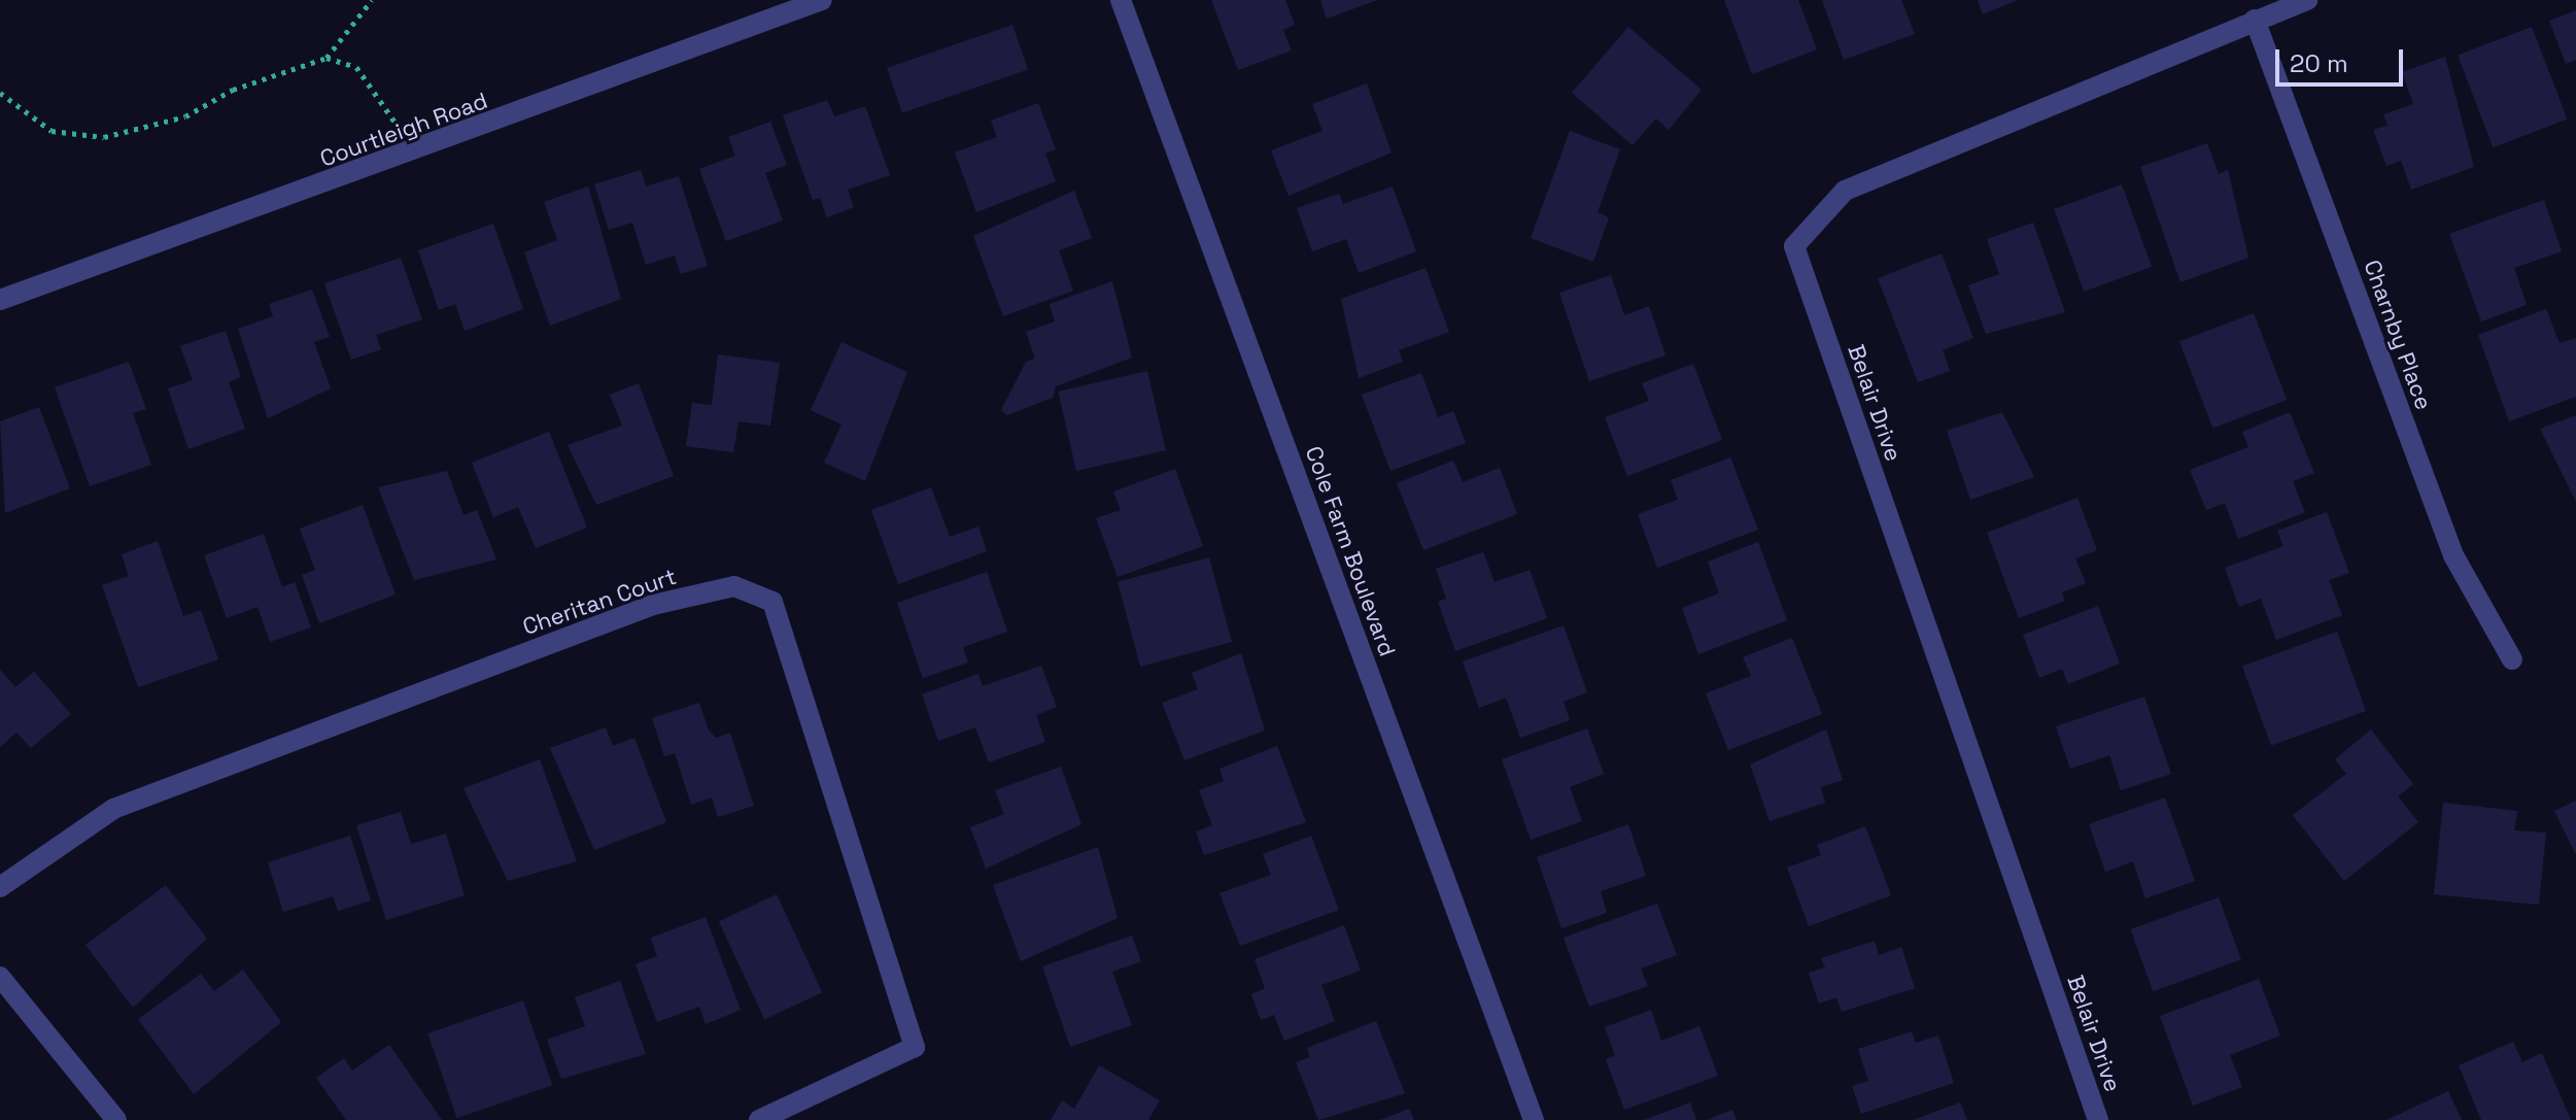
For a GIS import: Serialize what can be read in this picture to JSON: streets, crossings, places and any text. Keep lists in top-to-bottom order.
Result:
{
  "streets": {
    "street": [
      "Courtleigh Road",
      "Charnby Place",
      "Belair Drive",
      "Cole Farm Boulevard",
      "Cheritan Court"
    ]
  },
  "crossings": [
    ["Charnby Place", "Belair Drive"]
  ],
  "scale_bar": "20 m"
}
